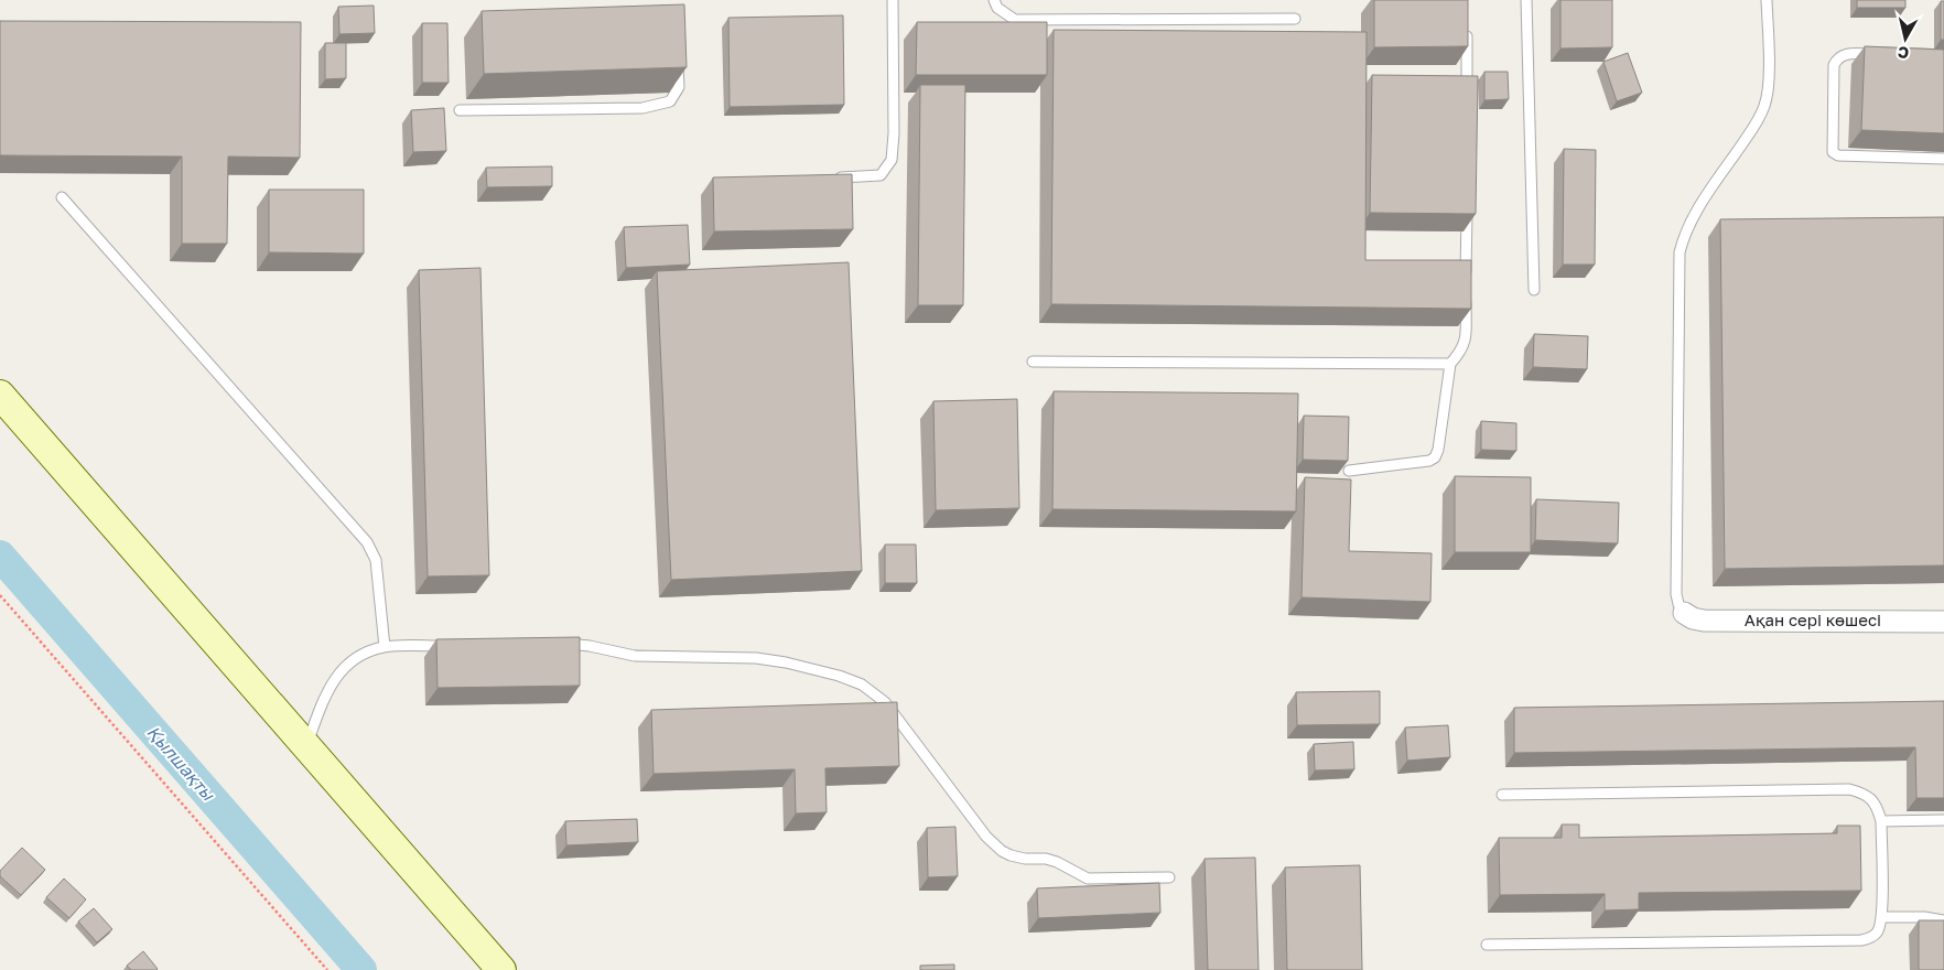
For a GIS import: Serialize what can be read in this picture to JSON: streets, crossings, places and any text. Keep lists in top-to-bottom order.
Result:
{
  "streets": {
    "street": ["Ақан сері көшесі"]
  },
  "water": ["Қылшақты"],
  "north": "bottom"
}
